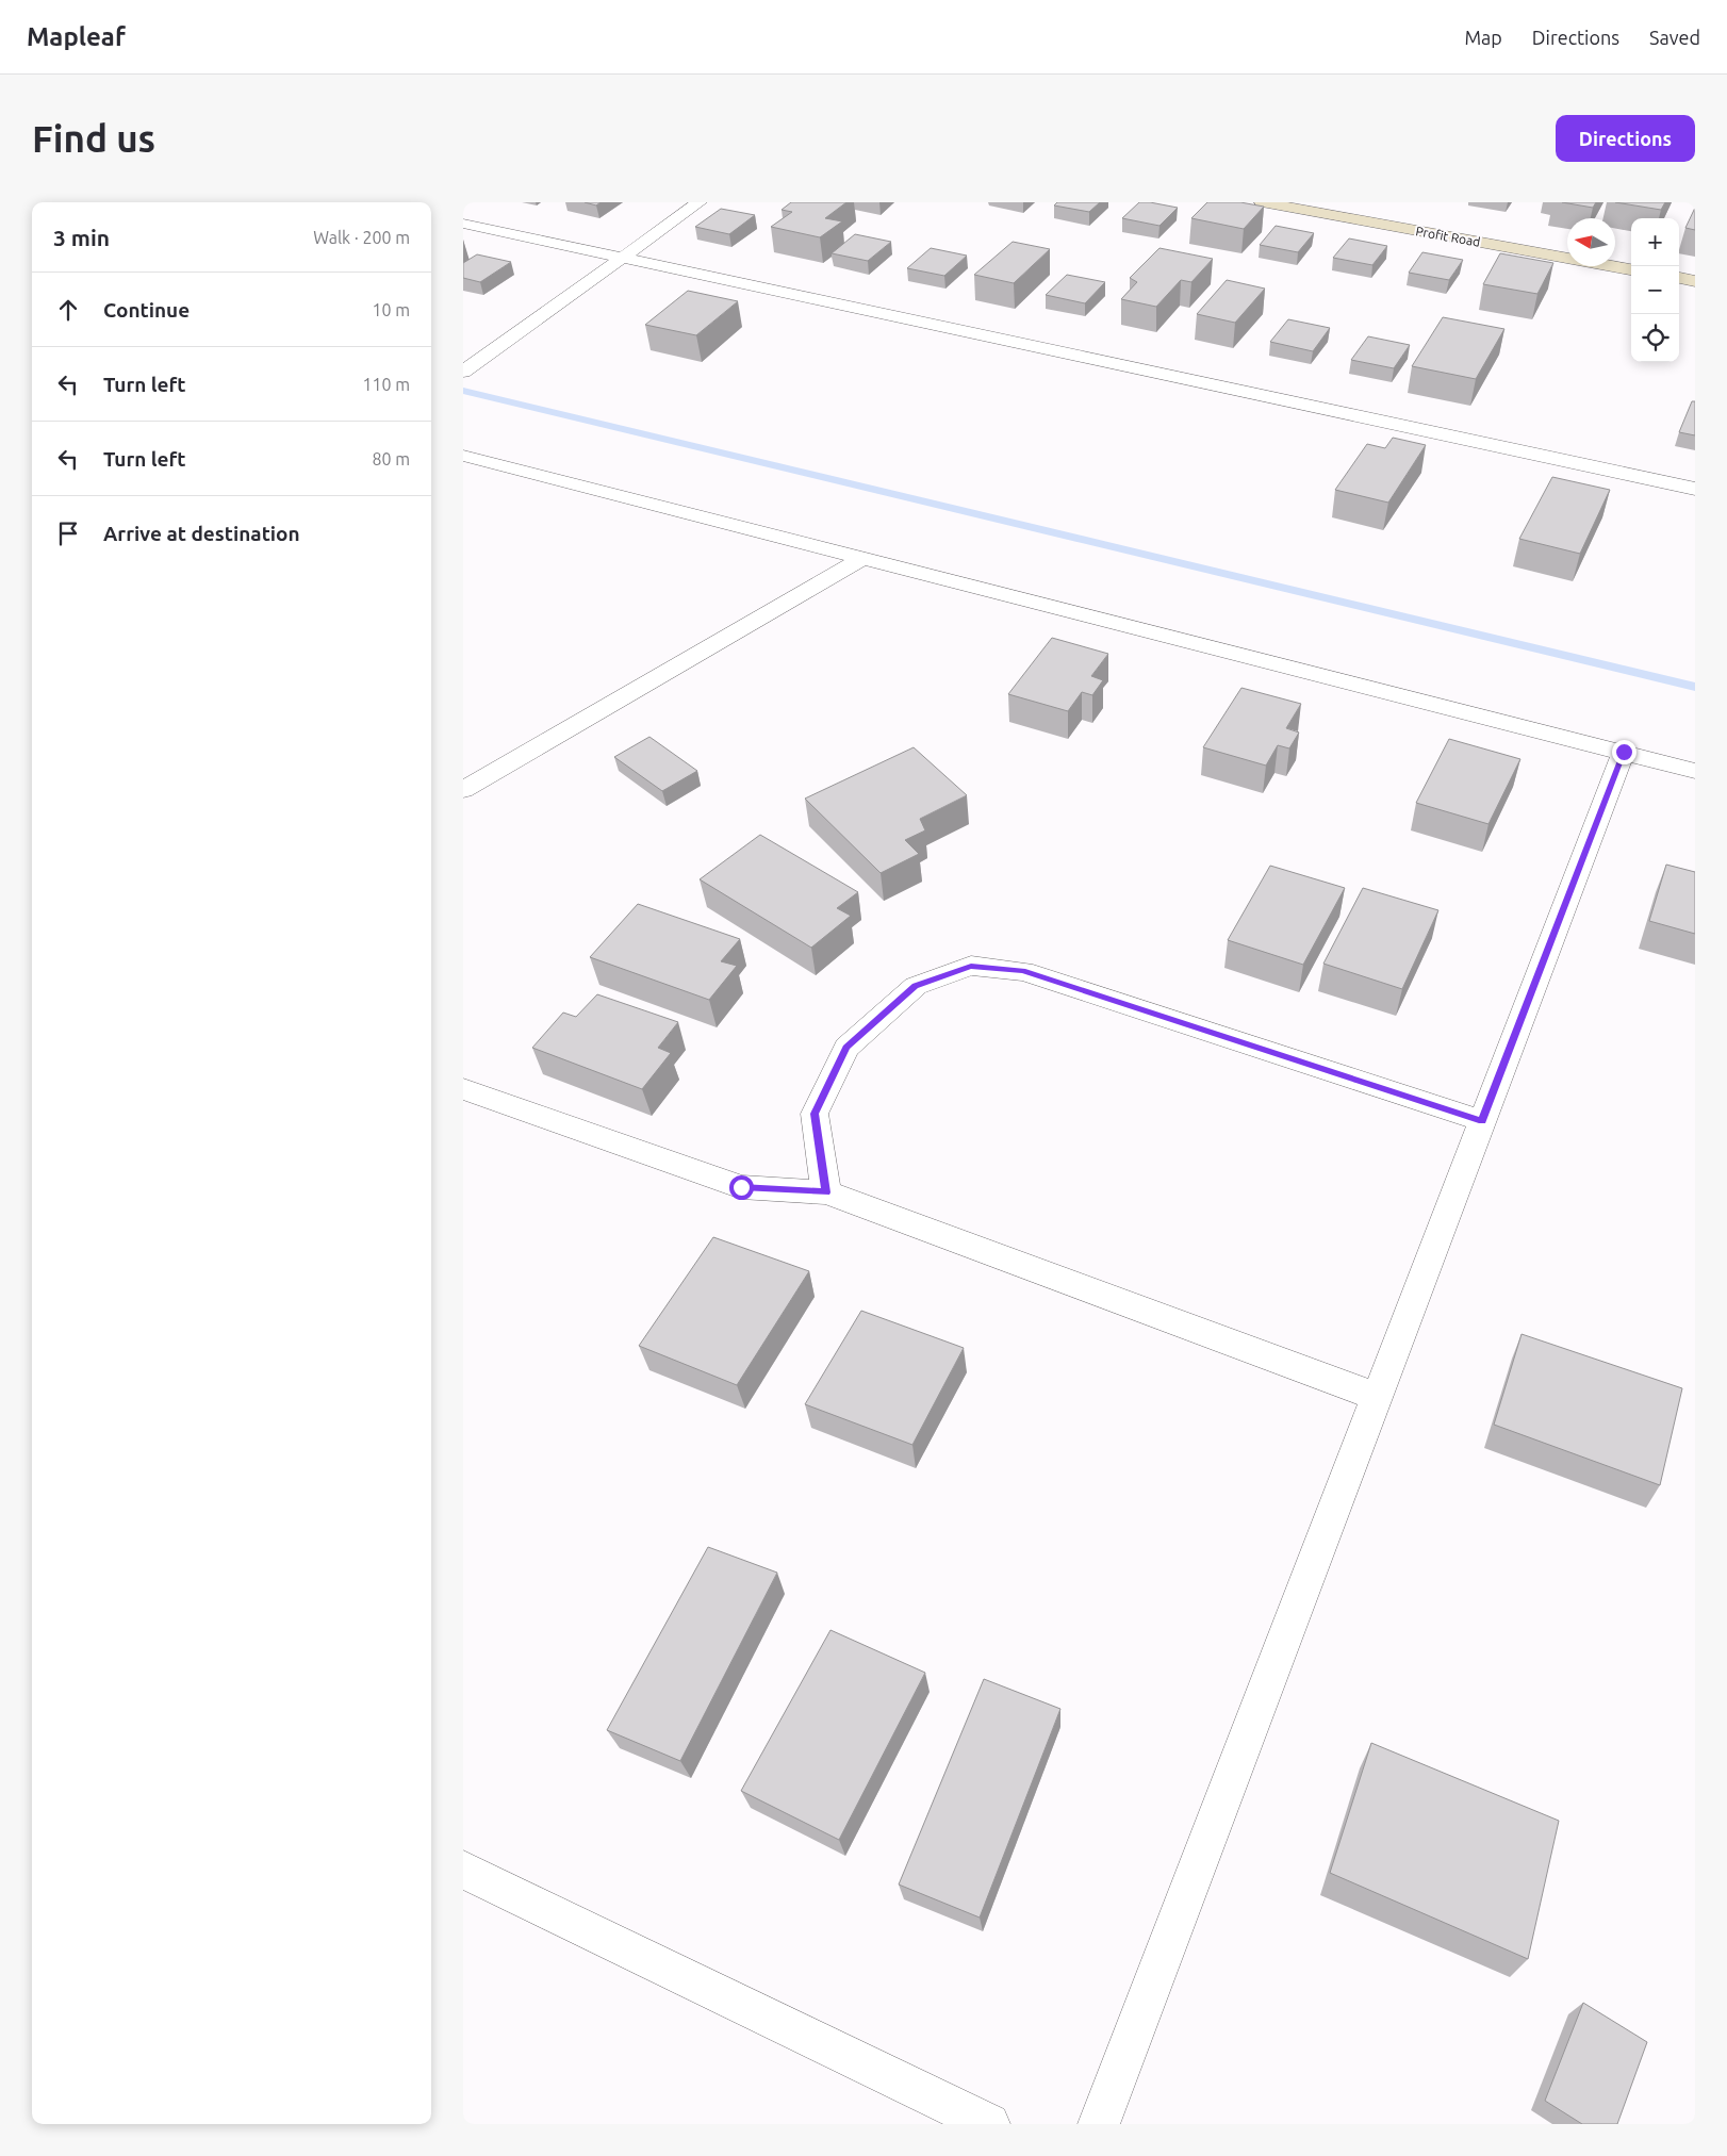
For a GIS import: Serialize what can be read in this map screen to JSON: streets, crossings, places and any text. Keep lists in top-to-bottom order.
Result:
{
  "streets": {
    "street": ["Profit Road"]
  },
  "north": "left",
  "page": {
    "header": "Mapleaf",
    "nav": ["Map", "Directions", "Saved"],
    "buttons": "Directions",
    "title": "Find us",
    "heading": ["3 min", "Walk · 200 m"],
    "map_buttons": ["+", "−"],
    "list": [
      ["Continue", "10 m"],
      ["Turn left", "110 m"],
      ["Turn left", "80 m"],
      "Arrive at destination"
    ]
  }
}
